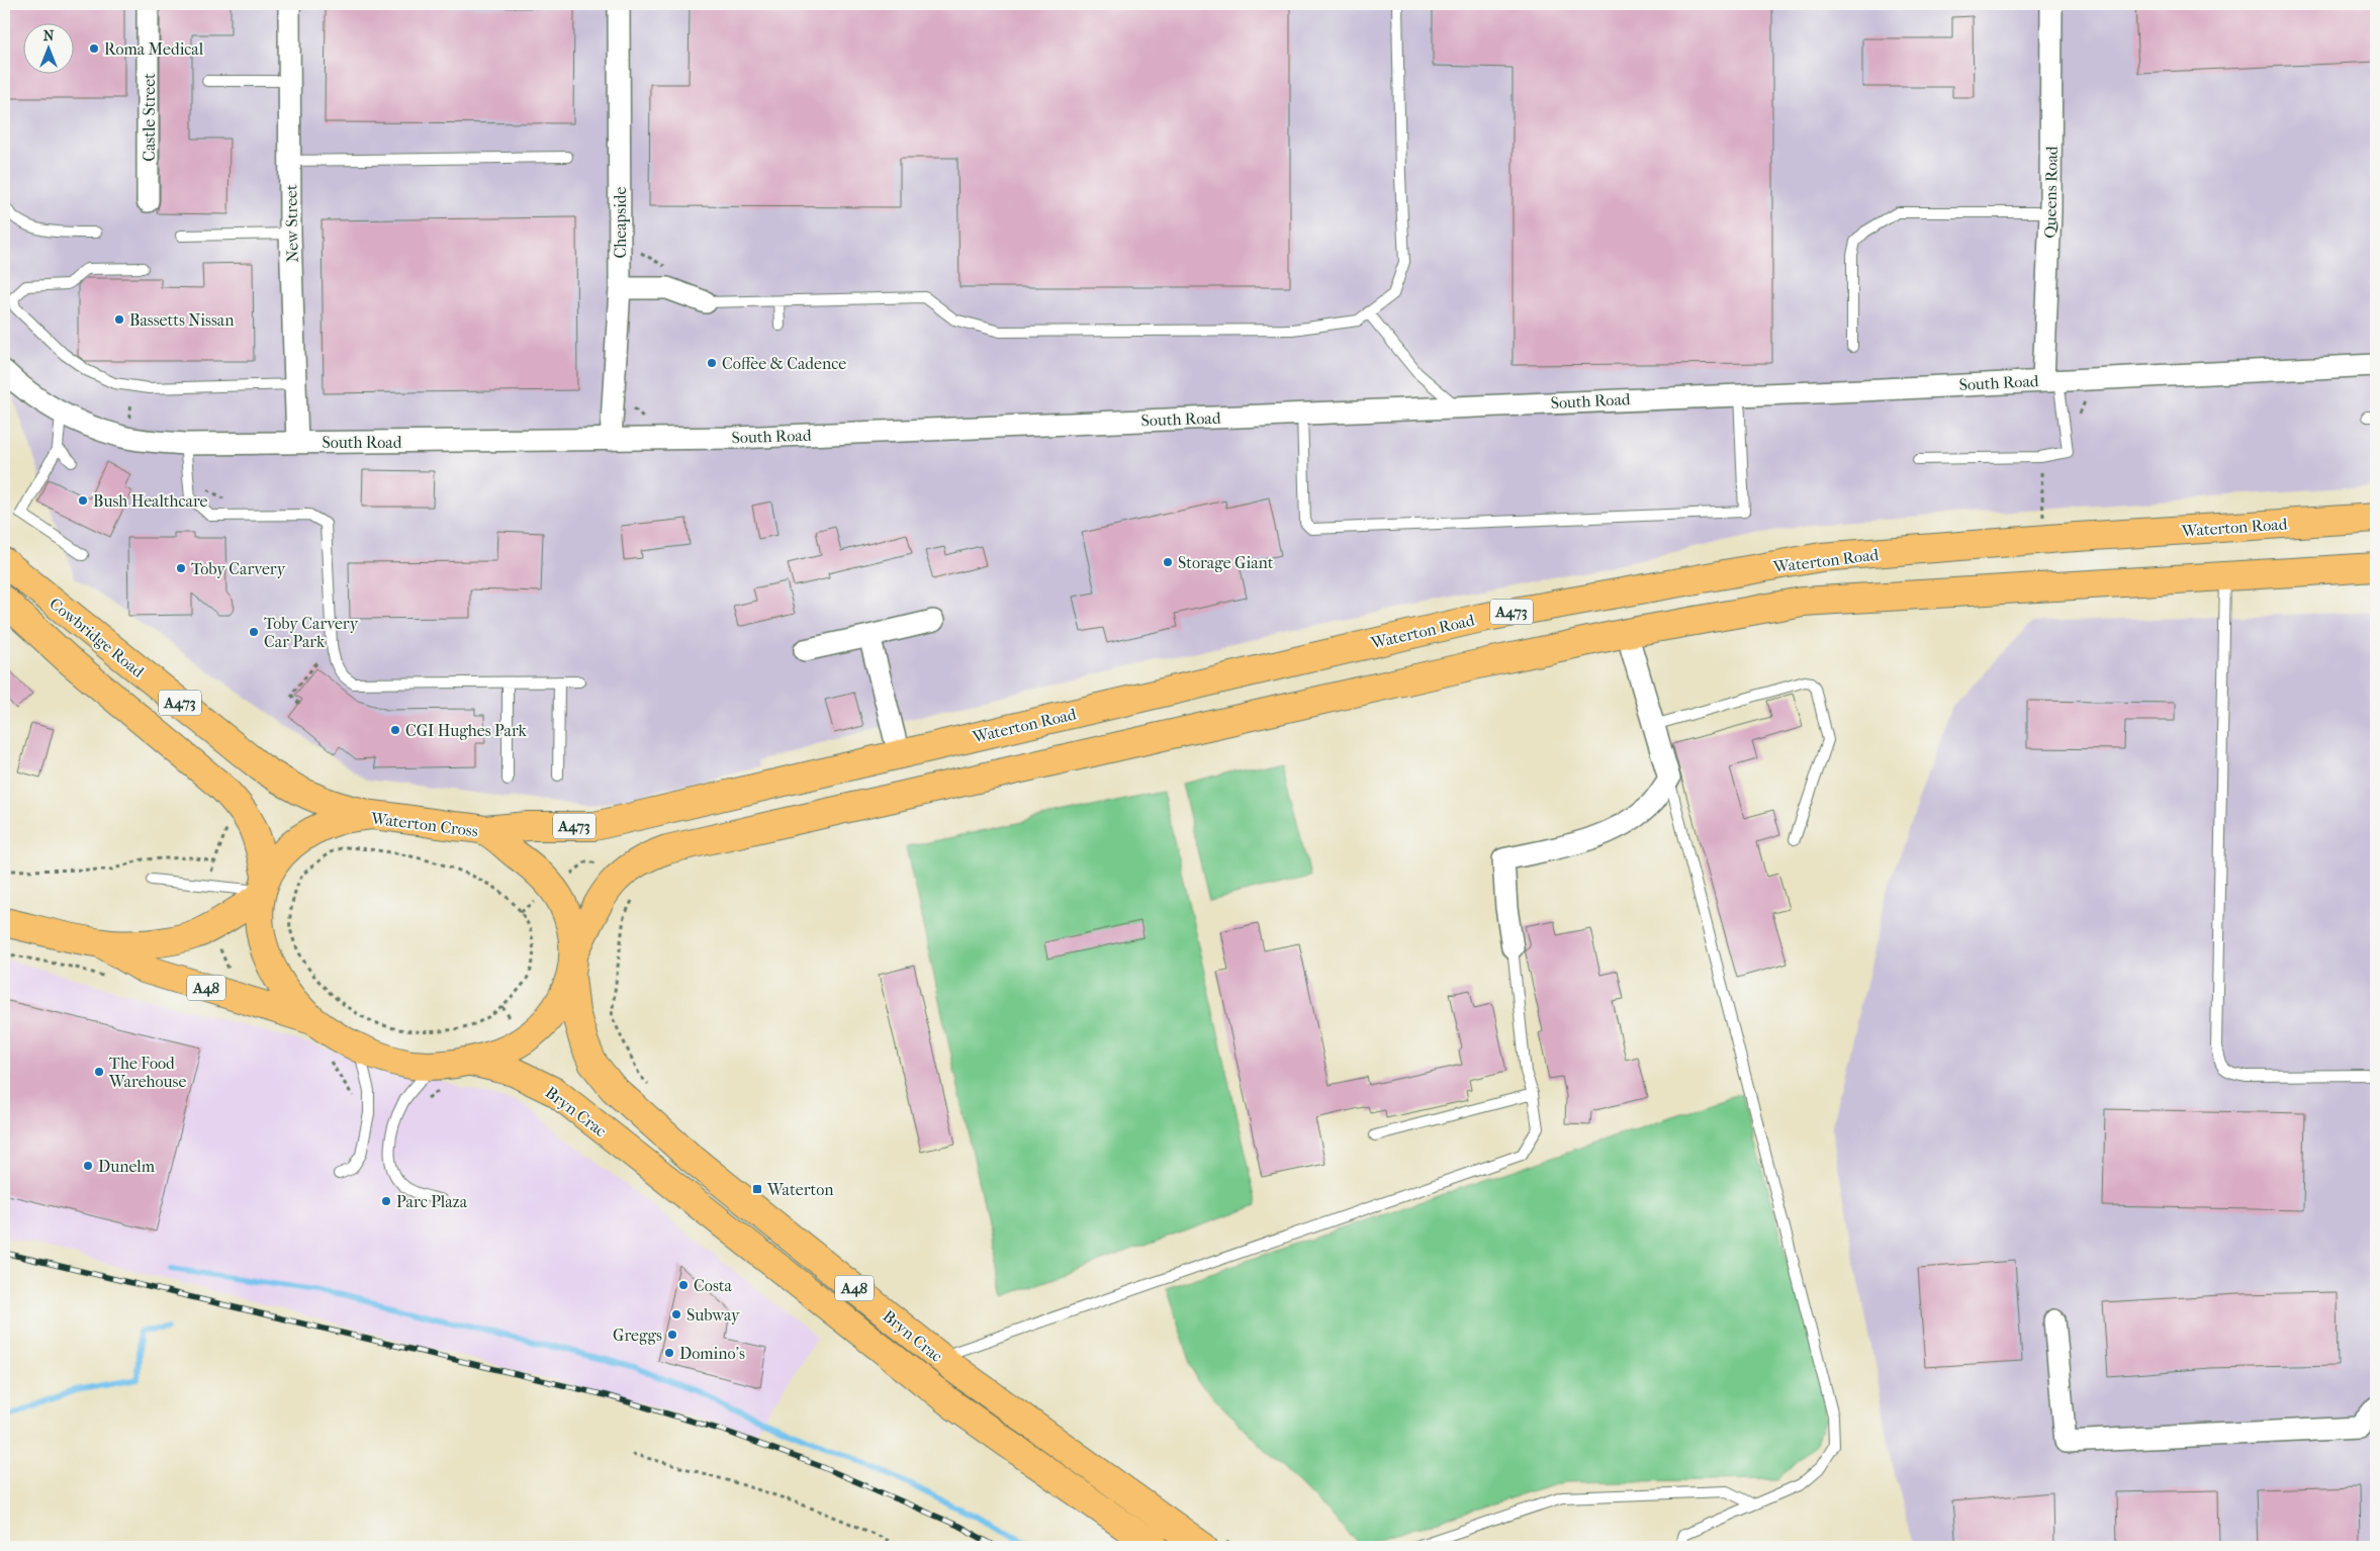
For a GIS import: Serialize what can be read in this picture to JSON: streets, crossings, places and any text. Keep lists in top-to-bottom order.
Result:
{
  "streets": {
    "main road": [
      "Waterton Road",
      "A473",
      "Cowbridge Road",
      "Waterton Cross",
      "A48",
      "Bryn Crac"
    ],
    "street": [
      "Castle Street",
      "Queens Road",
      "Cheapside",
      "New Street",
      "South Road"
    ]
  },
  "crossings": [
    ["Queens Road", "South Road"],
    ["Cheapside", "South Road"],
    ["New Street", "South Road"],
    ["Waterton Road", "Waterton Cross"],
    ["Cowbridge Road", "Waterton Cross"],
    ["Cowbridge Road", "A48"],
    ["Waterton Cross", "A48"],
    ["Waterton Cross", "Bryn Crac"]
  ],
  "places": {
    "other": [
      "Roma Medical",
      "Bassetts Nissan",
      "Coffee & Cadence",
      "Bush Healthcare",
      "Storage Giant",
      "Toby Carvery",
      "Toby Carvery Car Park",
      "CGI Hughes Park",
      "The Food Warehouse",
      "Dunelm",
      "Parc Plaza",
      "Costa",
      "Subway",
      "Greggs",
      "Domino's"
    ],
    "transit": ["Waterton"]
  },
  "north": "top"
}
